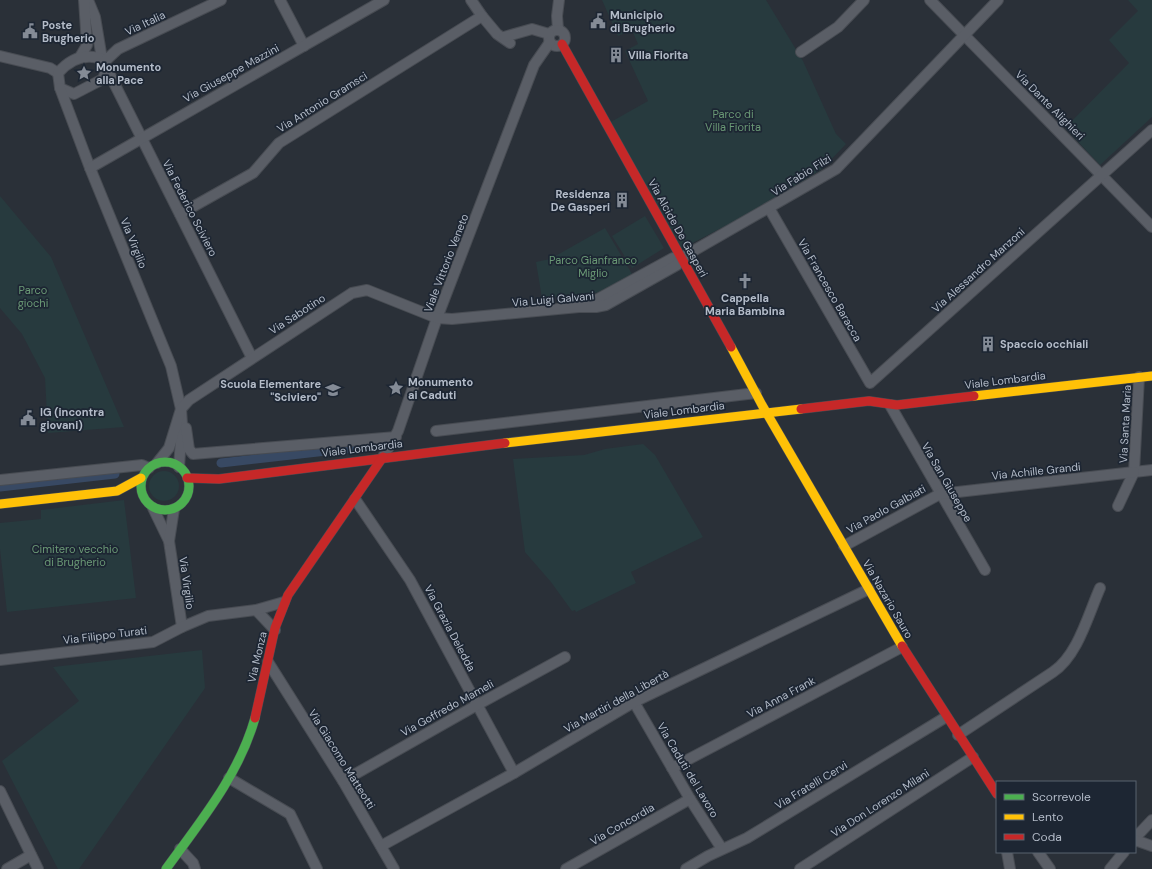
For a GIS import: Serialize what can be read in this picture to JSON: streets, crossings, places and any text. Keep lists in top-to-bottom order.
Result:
{
  "streets": {
    "street": [
      "Via Italia",
      "Via Giuseppe Mazzini",
      "Via Antonio Gramsci",
      "Via Dante Alighieri",
      "Via Fabio Filzi",
      "Via Federico Sciviero",
      "Via Alcide De Gasperi",
      "Via Virgilio",
      "Viale Vittorio Veneto",
      "Via Alessandro Manzoni",
      "Via Francesco Baracca",
      "Via Luigi Galvani",
      "Via Sabotino",
      "Viale Lombardia",
      "Via Santa Maria",
      "Via Achille Grandi",
      "Via San Giuseppe",
      "Via Paolo Galbiati",
      "Via Nazario Sauro",
      "Via Grazia Deledda",
      "Via Filippo Turati",
      "Via Monza",
      "Via Anna Frank",
      "Via Martiri della Libertà",
      "Via Goffredo Mameli",
      "Via Giacomo Matteotti",
      "Via Caduti del Lavoro",
      "Via Fratelli Cervi",
      "Via Don Lorenzo Milani",
      "Via Concordia"
    ]
  },
  "crossings": [
    ["Via Italia", "Via Federico Sciviero"],
    ["Via Italia", "Via Virgilio"],
    ["Via Giuseppe Mazzini", "Via Federico Sciviero"],
    ["Via Giuseppe Mazzini", "Via Virgilio"],
    ["Via Antonio Gramsci", "Via Federico Sciviero"],
    ["Via Dante Alighieri", "Via Fabio Filzi"],
    ["Via Dante Alighieri", "Via Alessandro Manzoni"],
    ["Via Fabio Filzi", "Via Alcide De Gasperi"],
    ["Via Fabio Filzi", "Via Francesco Baracca"],
    ["Via Fabio Filzi", "Via Luigi Galvani"],
    ["Via Federico Sciviero", "Via Virgilio"],
    ["Via Federico Sciviero", "Via Sabotino"],
    ["Via Alcide De Gasperi", "Via Luigi Galvani"],
    ["Via Alcide De Gasperi", "Viale Lombardia"],
    ["Via Alcide De Gasperi", "Via Nazario Sauro"],
    ["Via Virgilio", "Via Sabotino"],
    ["Via Virgilio", "Viale Lombardia"],
    ["Via Virgilio", "Via Filippo Turati"],
    ["Viale Vittorio Veneto", "Via Luigi Galvani"],
    ["Viale Vittorio Veneto", "Via Sabotino"],
    ["Viale Vittorio Veneto", "Viale Lombardia"],
    ["Viale Vittorio Veneto", "Via Monza"],
    ["Via Alessandro Manzoni", "Via Francesco Baracca"],
    ["Via Luigi Galvani", "Via Sabotino"],
    ["Via Sabotino", "Viale Lombardia"],
    ["Viale Lombardia", "Via Santa Maria"],
    ["Viale Lombardia", "Via San Giuseppe"],
    ["Viale Lombardia", "Via Nazario Sauro"],
    ["Viale Lombardia", "Via Monza"],
    ["Via Santa Maria", "Via Achille Grandi"],
    ["Via Achille Grandi", "Via San Giuseppe"],
    ["Via Achille Grandi", "Via Paolo Galbiati"],
    ["Via San Giuseppe", "Via Paolo Galbiati"],
    ["Via Paolo Galbiati", "Via Nazario Sauro"],
    ["Via Nazario Sauro", "Via Anna Frank"],
    ["Via Nazario Sauro", "Via Martiri della Libertà"],
    ["Via Nazario Sauro", "Via Fratelli Cervi"],
    ["Via Nazario Sauro", "Via Don Lorenzo Milani"],
    ["Via Grazia Deledda", "Via Monza"],
    ["Via Grazia Deledda", "Via Martiri della Libertà"],
    ["Via Grazia Deledda", "Via Goffredo Mameli"],
    ["Via Filippo Turati", "Via Monza"],
    ["Via Monza", "Via Giacomo Matteotti"],
    ["Via Anna Frank", "Via Caduti del Lavoro"],
    ["Via Martiri della Libertà", "Via Giacomo Matteotti"],
    ["Via Martiri della Libertà", "Via Caduti del Lavoro"],
    ["Via Goffredo Mameli", "Via Giacomo Matteotti"],
    ["Via Caduti del Lavoro", "Via Fratelli Cervi"],
    ["Via Caduti del Lavoro", "Via Concordia"]
  ],
  "parks": [
    "Parco di Villa Fiorita",
    "Parco Gianfranco Miglio",
    "Parco giochi",
    "Cimitero vecchio di Brugherio"
  ],
  "places": {
    "public building": ["Municipio di Brugherio", "Poste Brugherio", "IG (incontra giovani)"],
    "building": ["Villa Fiorita", "Residenza De Gasperi", "Spaccio occhiali"],
    "place": ["Monumento alla Pace", "Monumento ai Caduti"],
    "church": ["Cappella Maria Bambina"],
    "school or university": ["Scuola Elementare \"Sciviero\""]
  },
  "legend": ["Scorrevole", "Lento", "Coda"]
}
